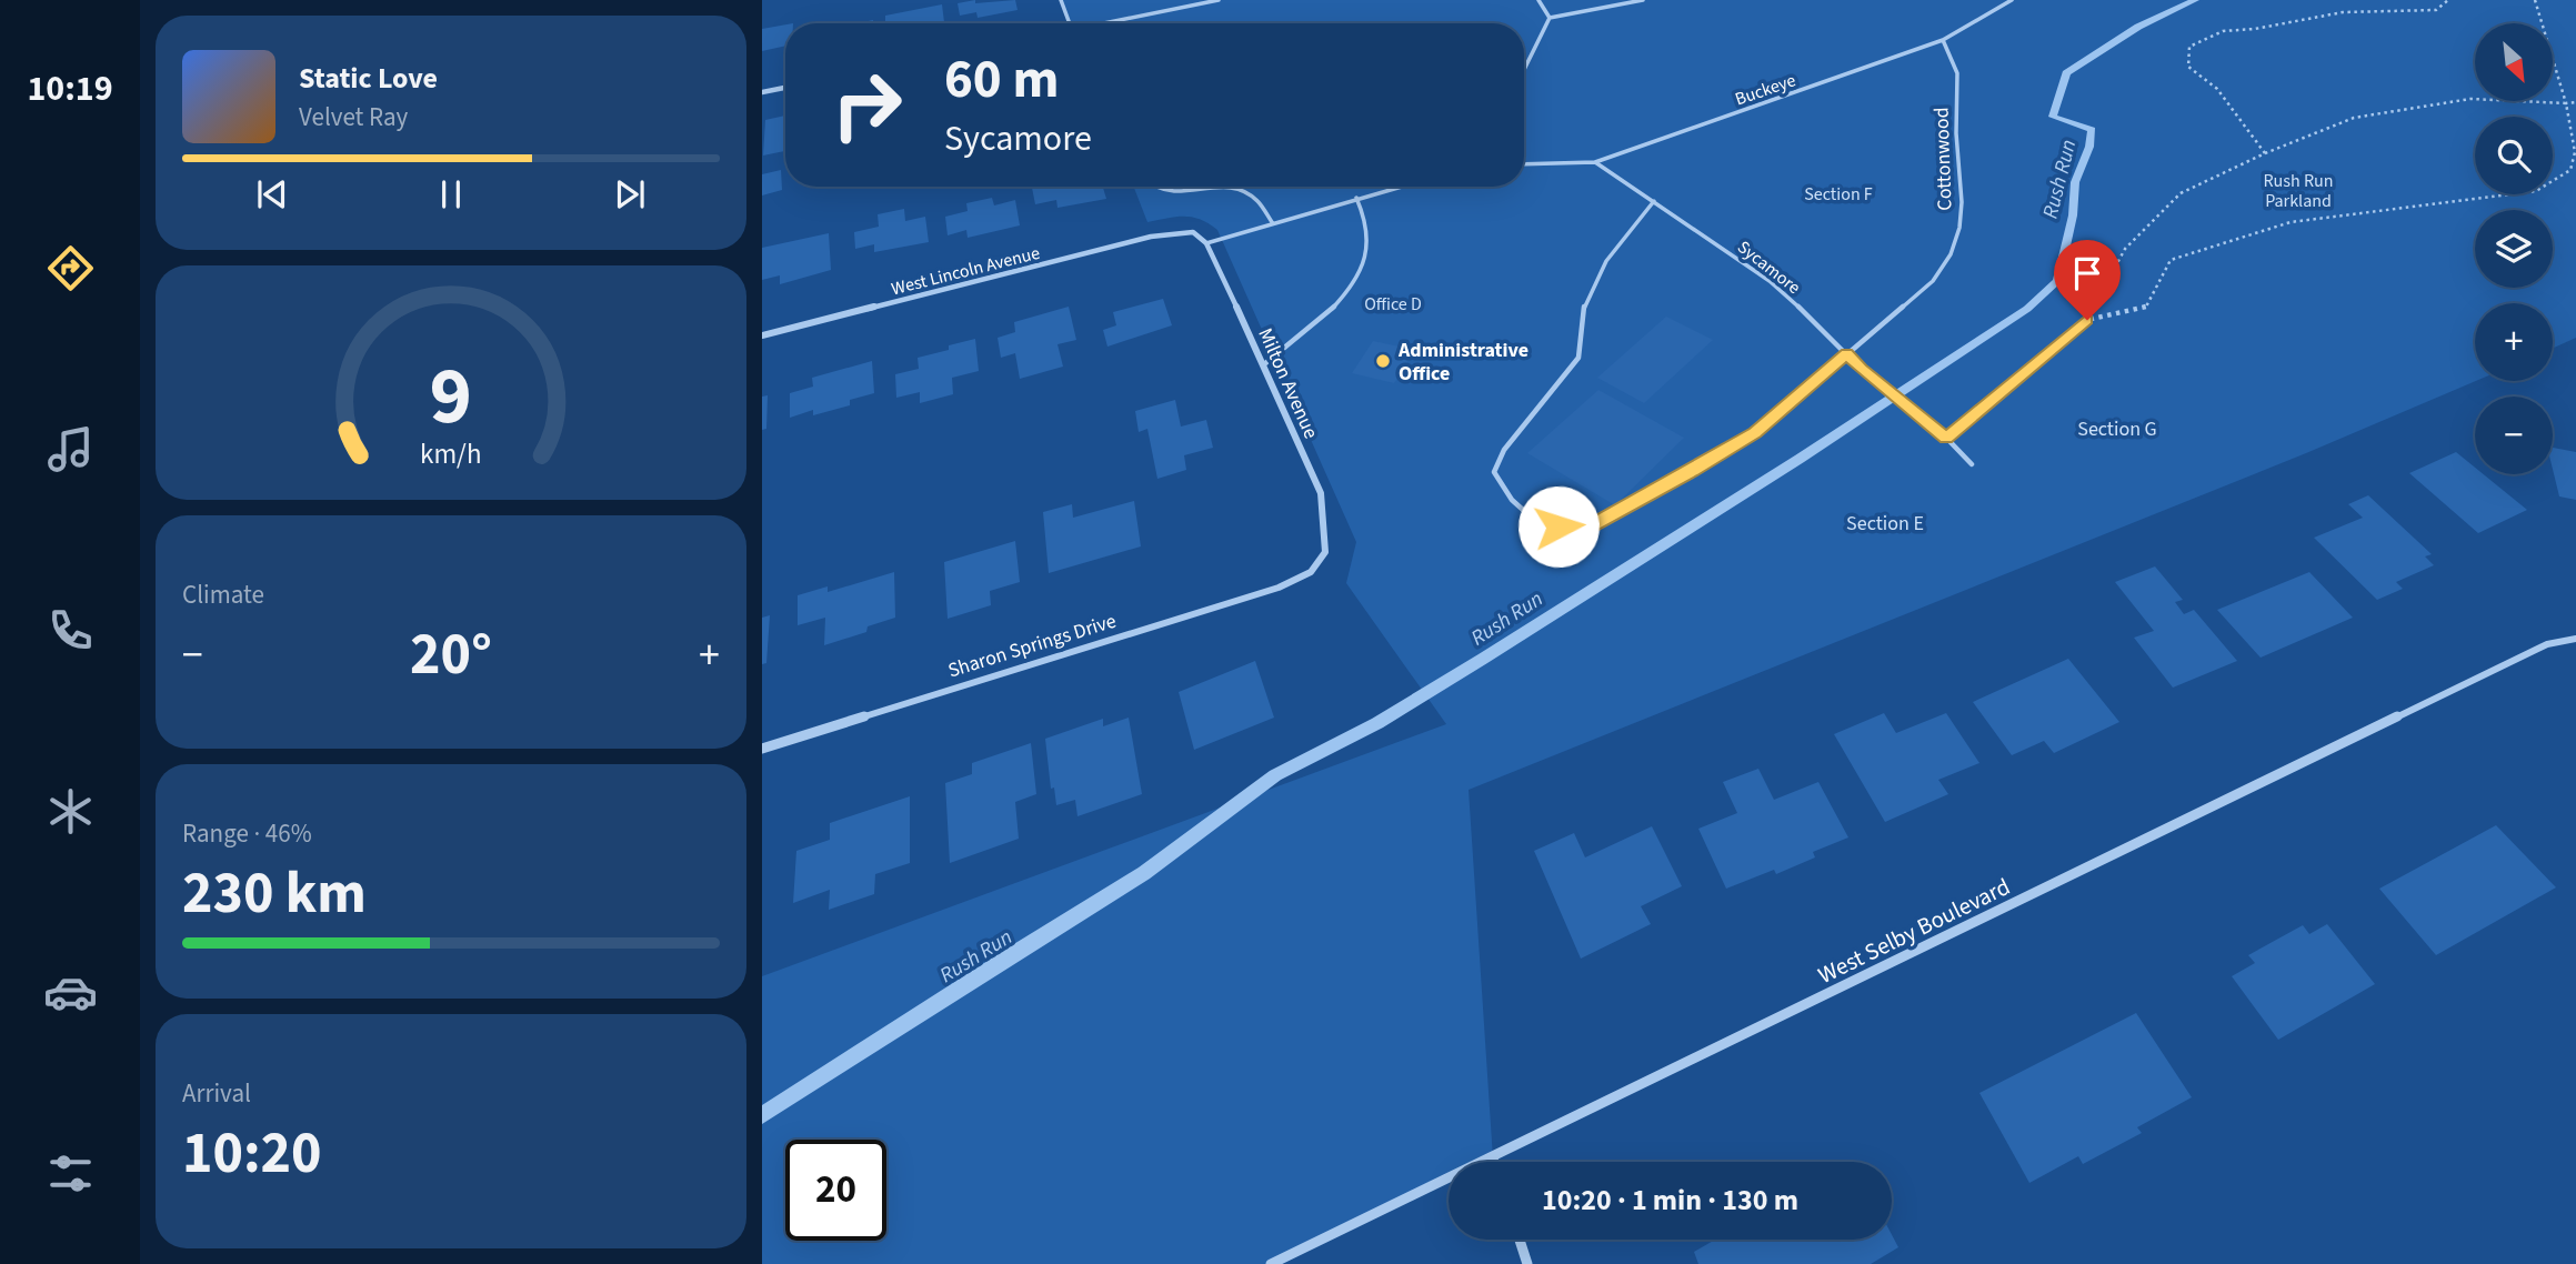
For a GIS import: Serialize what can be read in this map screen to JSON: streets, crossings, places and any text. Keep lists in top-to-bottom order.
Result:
{
  "streets": {
    "street": [
      "West Lincoln Avenue",
      "Milton Avenue",
      "Sharon Springs Drive",
      "West Selby Boulevard"
    ],
    "lane": ["Buckeye", "Cottonwood", "Sycamore"]
  },
  "crossings": [
    ["Buckeye", "Cottonwood"],
    ["Buckeye", "Sycamore"],
    ["Cottonwood", "Sycamore"],
    ["West Lincoln Avenue", "Milton Avenue"],
    ["Milton Avenue", "Sharon Springs Drive"]
  ],
  "water": ["Rush Run"],
  "parks": [
    "Rush Run Parkland",
    "Section F",
    "Office D",
    "Section G",
    "Section E"
  ],
  "places": ["Administrative Office"],
  "north": "bottom right",
  "page": {
    "tabs": "10:19",
    "map_buttons": ["+", "−"],
    "turn": ["60 m", "Sycamore"],
    "song": ["Static Love", "Velvet Ray"],
    "tile": [
      "Climate",
      ["Range · 46%", "230 km"],
      ["Arrival", "10:20"]
    ],
    "heat": ["−", "20°", "+"],
    "limit": "20",
    "trip": "10:20 · 1 min · 130 m",
    "gauge": ["9", "km/h"]
  }
}
